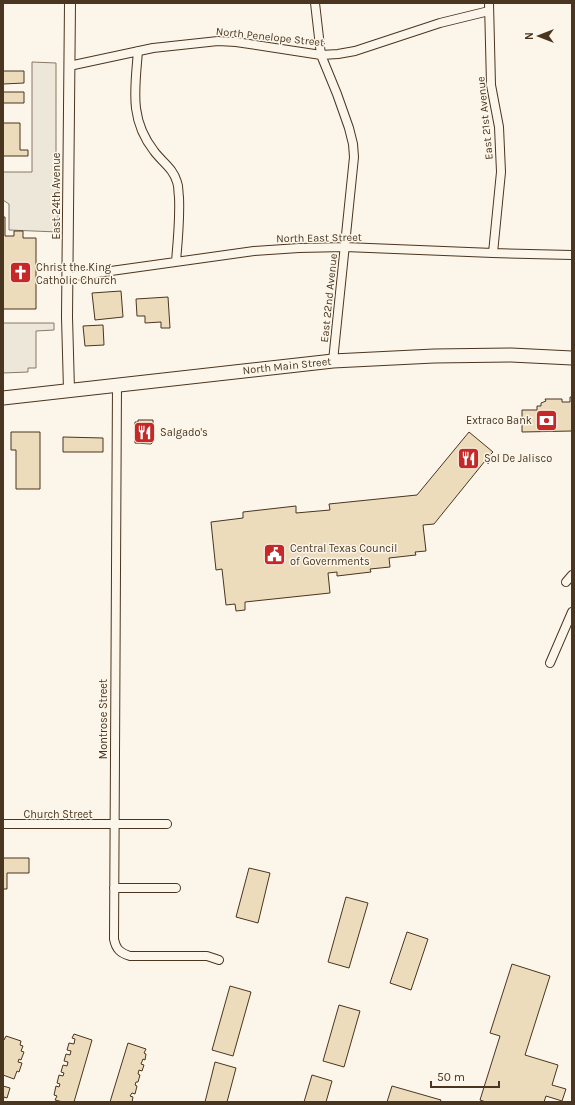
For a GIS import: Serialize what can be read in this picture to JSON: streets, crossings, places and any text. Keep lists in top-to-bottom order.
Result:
{
  "streets": {
    "main road": ["North Main Street"],
    "street": [
      "North Penelope Street",
      "East 21st Avenue",
      "East 24th Avenue",
      "North East Street",
      "East 22nd Avenue",
      "Montrose Street",
      "Church Street"
    ]
  },
  "crossings": [
    ["North Penelope Street", "East 21st Avenue"],
    ["North Penelope Street", "East 24th Avenue"],
    ["North Penelope Street", "East 22nd Avenue"],
    ["East 21st Avenue", "North East Street"],
    ["East 24th Avenue", "North East Street"],
    ["East 24th Avenue", "North Main Street"],
    ["North East Street", "East 22nd Avenue"],
    ["East 22nd Avenue", "North Main Street"],
    ["North Main Street", "Montrose Street"],
    ["Montrose Street", "Church Street"]
  ],
  "places": {
    "church": ["Christ the King Catholic Church"],
    "bank": ["Extraco Bank"],
    "restaurant": ["Salgado's", "Sol De Jalisco"],
    "public building": ["Central Texas Council of Governments"]
  },
  "scale_bar": "50 m",
  "north": "left"
}
